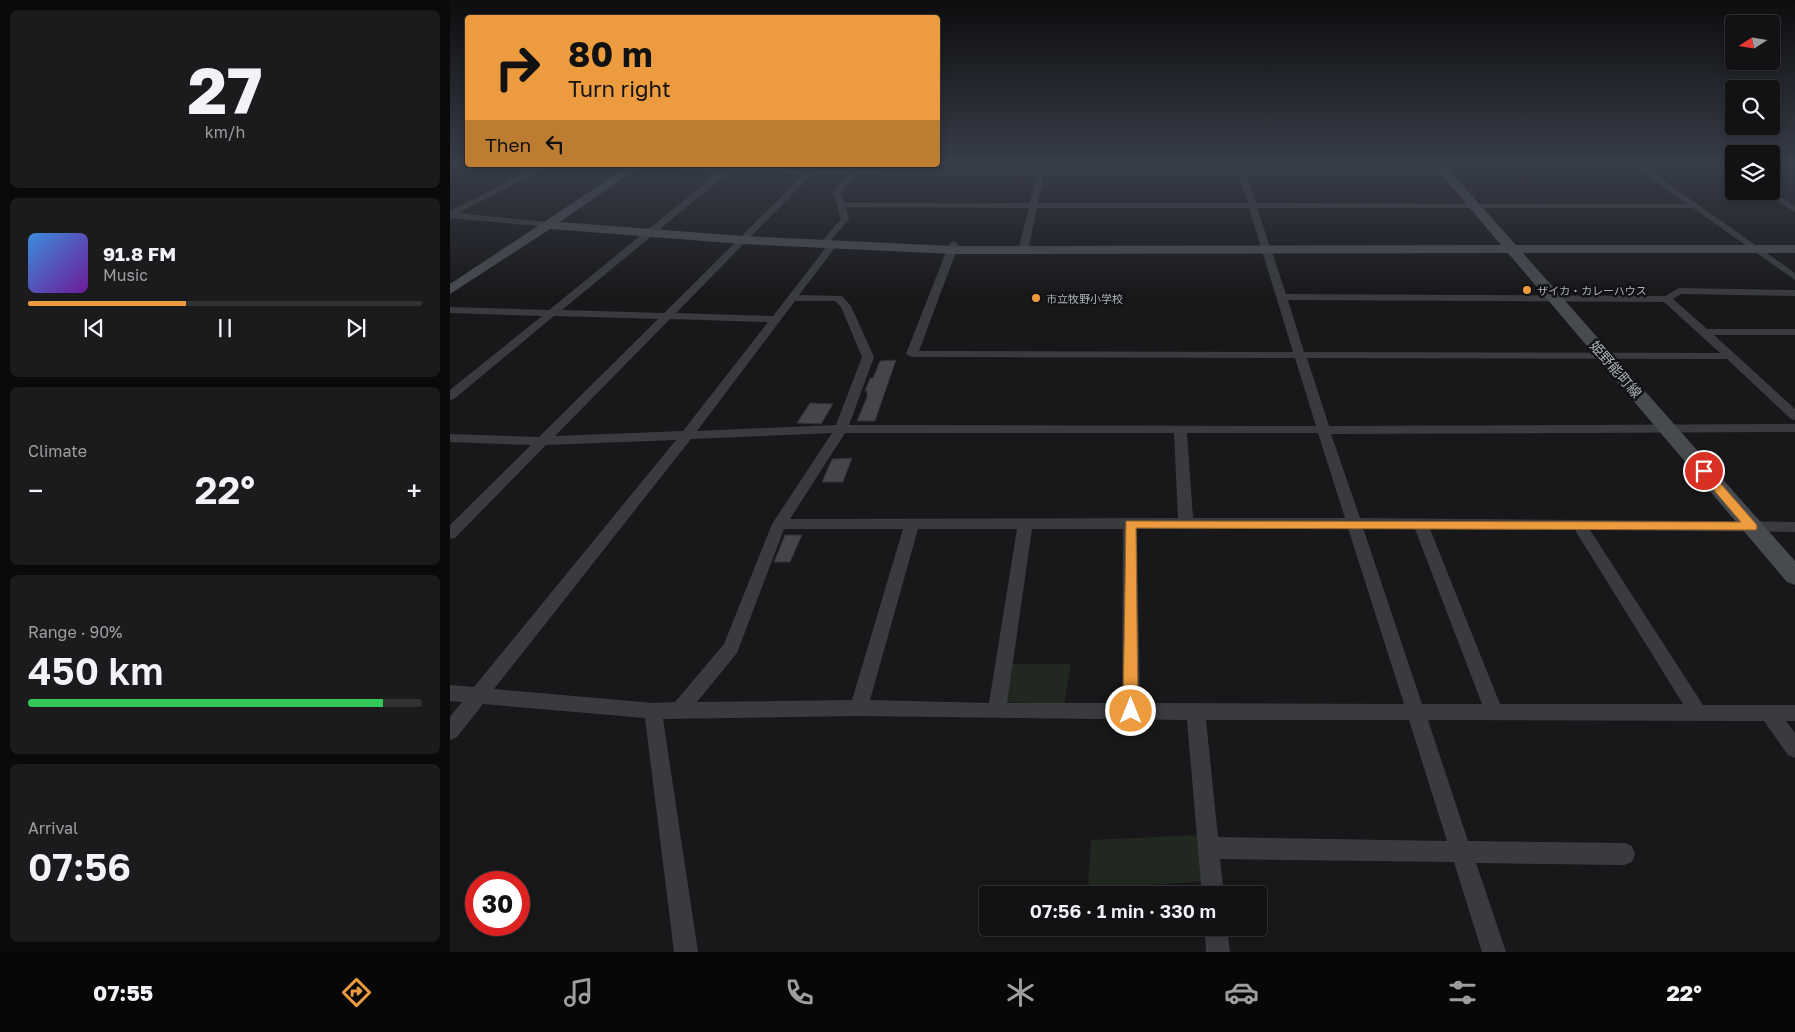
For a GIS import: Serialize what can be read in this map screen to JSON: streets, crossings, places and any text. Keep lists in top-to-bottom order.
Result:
{
  "streets": {
    "street": ["姫野能町線"]
  },
  "places": ["ザイカ・カレーハウス", "市立牧野小学校"],
  "north": "left",
  "page": {
    "tile": [
      ["27", "km/h"],
      "Climate",
      ["Range · 90%", "450 km"],
      ["Arrival", "07:56"]
    ],
    "turn": ["80 m", "Turn right"],
    "then": "Then",
    "song": ["91.8 FM", "Music"],
    "heat": ["−", "22°", "+"],
    "limit": "30",
    "trip": "07:56 · 1 min · 330 m",
    "tabs": ["07:55", "22°"]
  }
}
